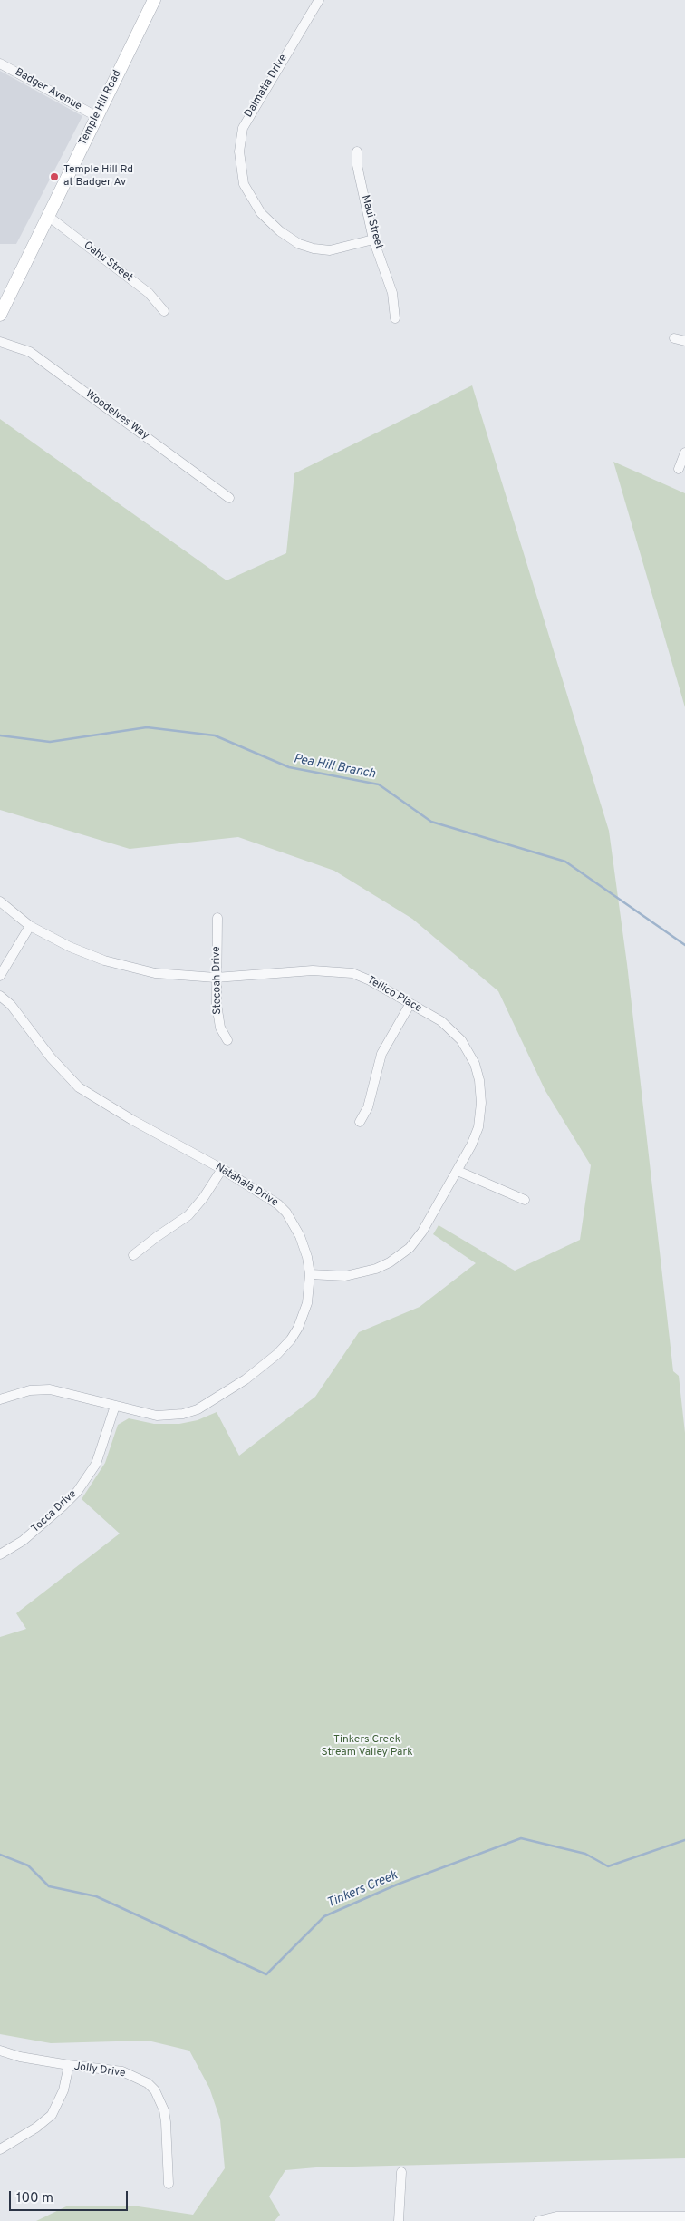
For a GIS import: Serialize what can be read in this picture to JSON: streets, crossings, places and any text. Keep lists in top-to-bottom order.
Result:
{
  "streets": {
    "main road": ["Temple Hill Road"],
    "street": [
      "Dalmatia Drive",
      "Badger Avenue",
      "Maui Street",
      "Oahu Street",
      "Woodelves Way",
      "Stecoah Drive",
      "Tellico Place",
      "Natahala Drive",
      "Tocca Drive",
      "Jolly Drive"
    ]
  },
  "crossings": [
    ["Dalmatia Drive", "Maui Street"],
    ["Badger Avenue", "Temple Hill Road"],
    ["Temple Hill Road", "Oahu Street"],
    ["Stecoah Drive", "Tellico Place"],
    ["Tellico Place", "Natahala Drive"],
    ["Natahala Drive", "Tocca Drive"]
  ],
  "water": ["Pea Hill Branch", "Tinkers Creek"],
  "parks": ["Tinkers Creek Stream Valley Park"],
  "places": ["Temple Hill Rd at Badger Av"],
  "scale_bar": "100 m"
}
